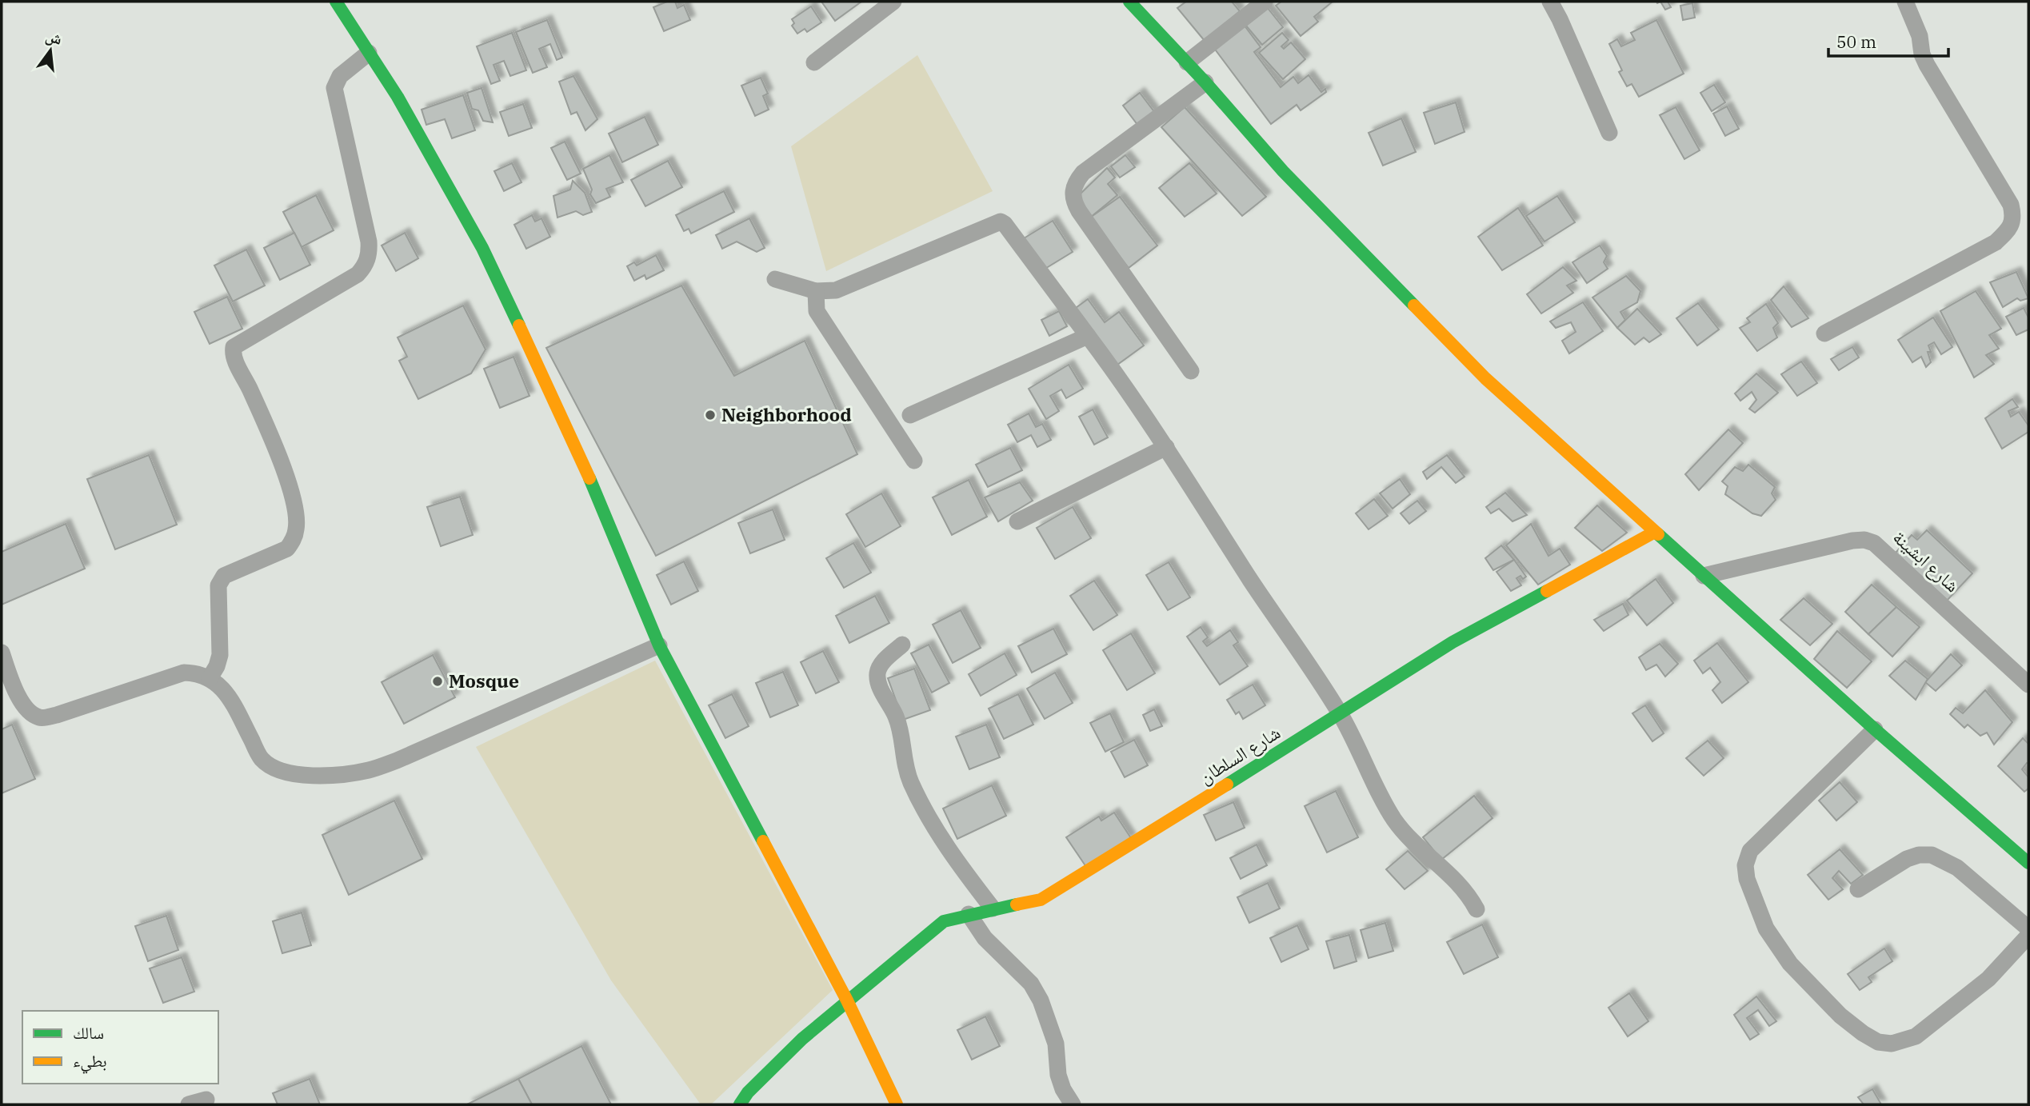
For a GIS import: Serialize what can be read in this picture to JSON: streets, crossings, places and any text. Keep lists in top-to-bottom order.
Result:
{
  "streets": {
    "street": ["شارع ابشينة", "شارع السلطان"]
  },
  "places": ["Neighborhood", "Mosque"],
  "legend": ["سالك", "بطيء"],
  "scale_bar": "50 m",
  "north": "top"
}
